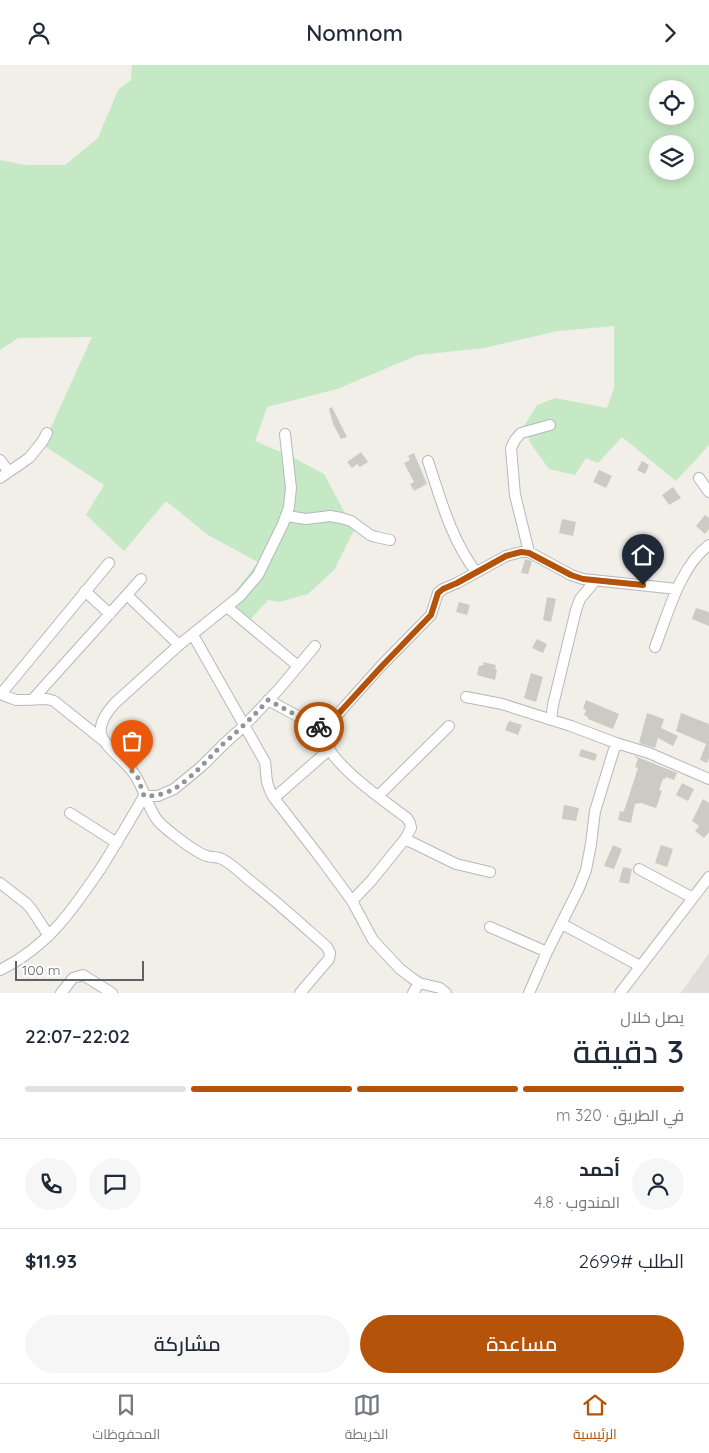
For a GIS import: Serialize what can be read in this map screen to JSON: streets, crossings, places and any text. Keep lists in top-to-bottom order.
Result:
{
  "scale_bar": "100 m",
  "page": {
    "header": "Nomnom",
    "scale": "100 m",
    "heading": ["3 دقيقة", "يصل خلال", "22:02–22:07"],
    "panel": [
      "أحمد",
      "المندوب · 4.8",
      "الطلب #2699",
      "$11.93"
    ],
    "bar": "في الطريق · 320 m",
    "buttons": ["مساعدة", "مشاركة"],
    "tabs": ["الرئيسية", "الخريطة", "المحفوظات"]
  }
}
